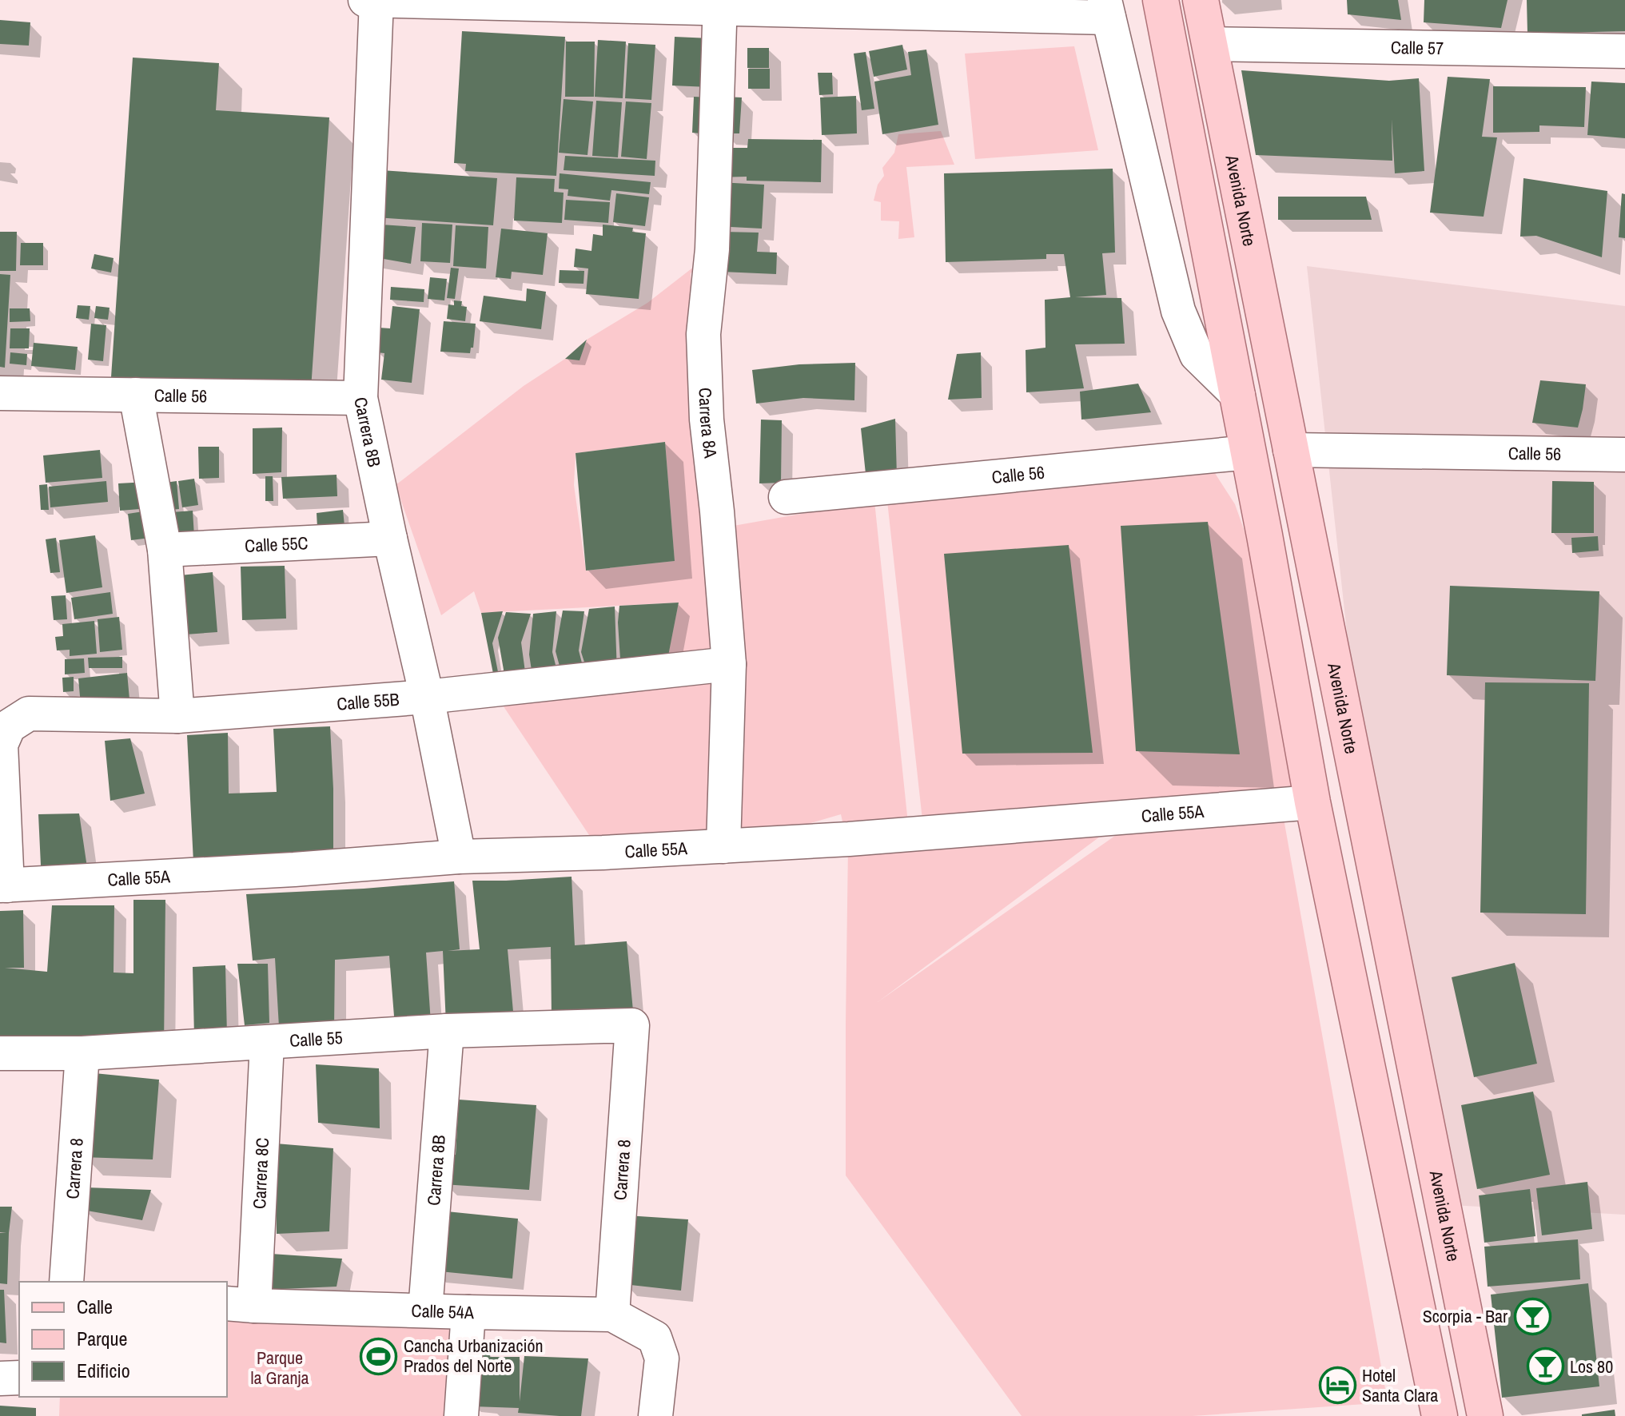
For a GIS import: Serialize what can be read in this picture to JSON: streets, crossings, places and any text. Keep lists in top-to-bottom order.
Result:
{
  "streets": {
    "main road": ["Avenida Norte"],
    "street": [
      "Calle 57",
      "Calle 56",
      "Carrera 8A",
      "Carrera 8B",
      "Calle 55C",
      "Calle 55B",
      "Calle 55A",
      "Calle 55",
      "Carrera 8",
      "Carrera 8C",
      "Calle 54A"
    ]
  },
  "crossings": [
    ["Calle 57", "Avenida Norte"],
    ["Avenida Norte", "Calle 56"],
    ["Calle 56", "Carrera 8B"],
    ["Carrera 8A", "Calle 55B"],
    ["Carrera 8A", "Calle 55A"],
    ["Carrera 8B", "Calle 55C"],
    ["Carrera 8B", "Calle 55B"],
    ["Carrera 8B", "Calle 55A"],
    ["Carrera 8B", "Calle 55"],
    ["Carrera 8B", "Calle 54A"],
    ["Calle 55B", "Calle 55A"],
    ["Calle 55", "Carrera 8"],
    ["Calle 55", "Carrera 8C"],
    ["Carrera 8", "Calle 54A"],
    ["Carrera 8C", "Calle 54A"]
  ],
  "parks": ["Parque la Granja"],
  "places": {
    "bar": ["Scorpia - Bar", "Los 80"],
    "sports": ["Cancha Urbanización Prados del Norte"],
    "hotel": ["Hotel Santa Clara"]
  },
  "legend": ["Calle", "Parque", "Edificio"]
}
